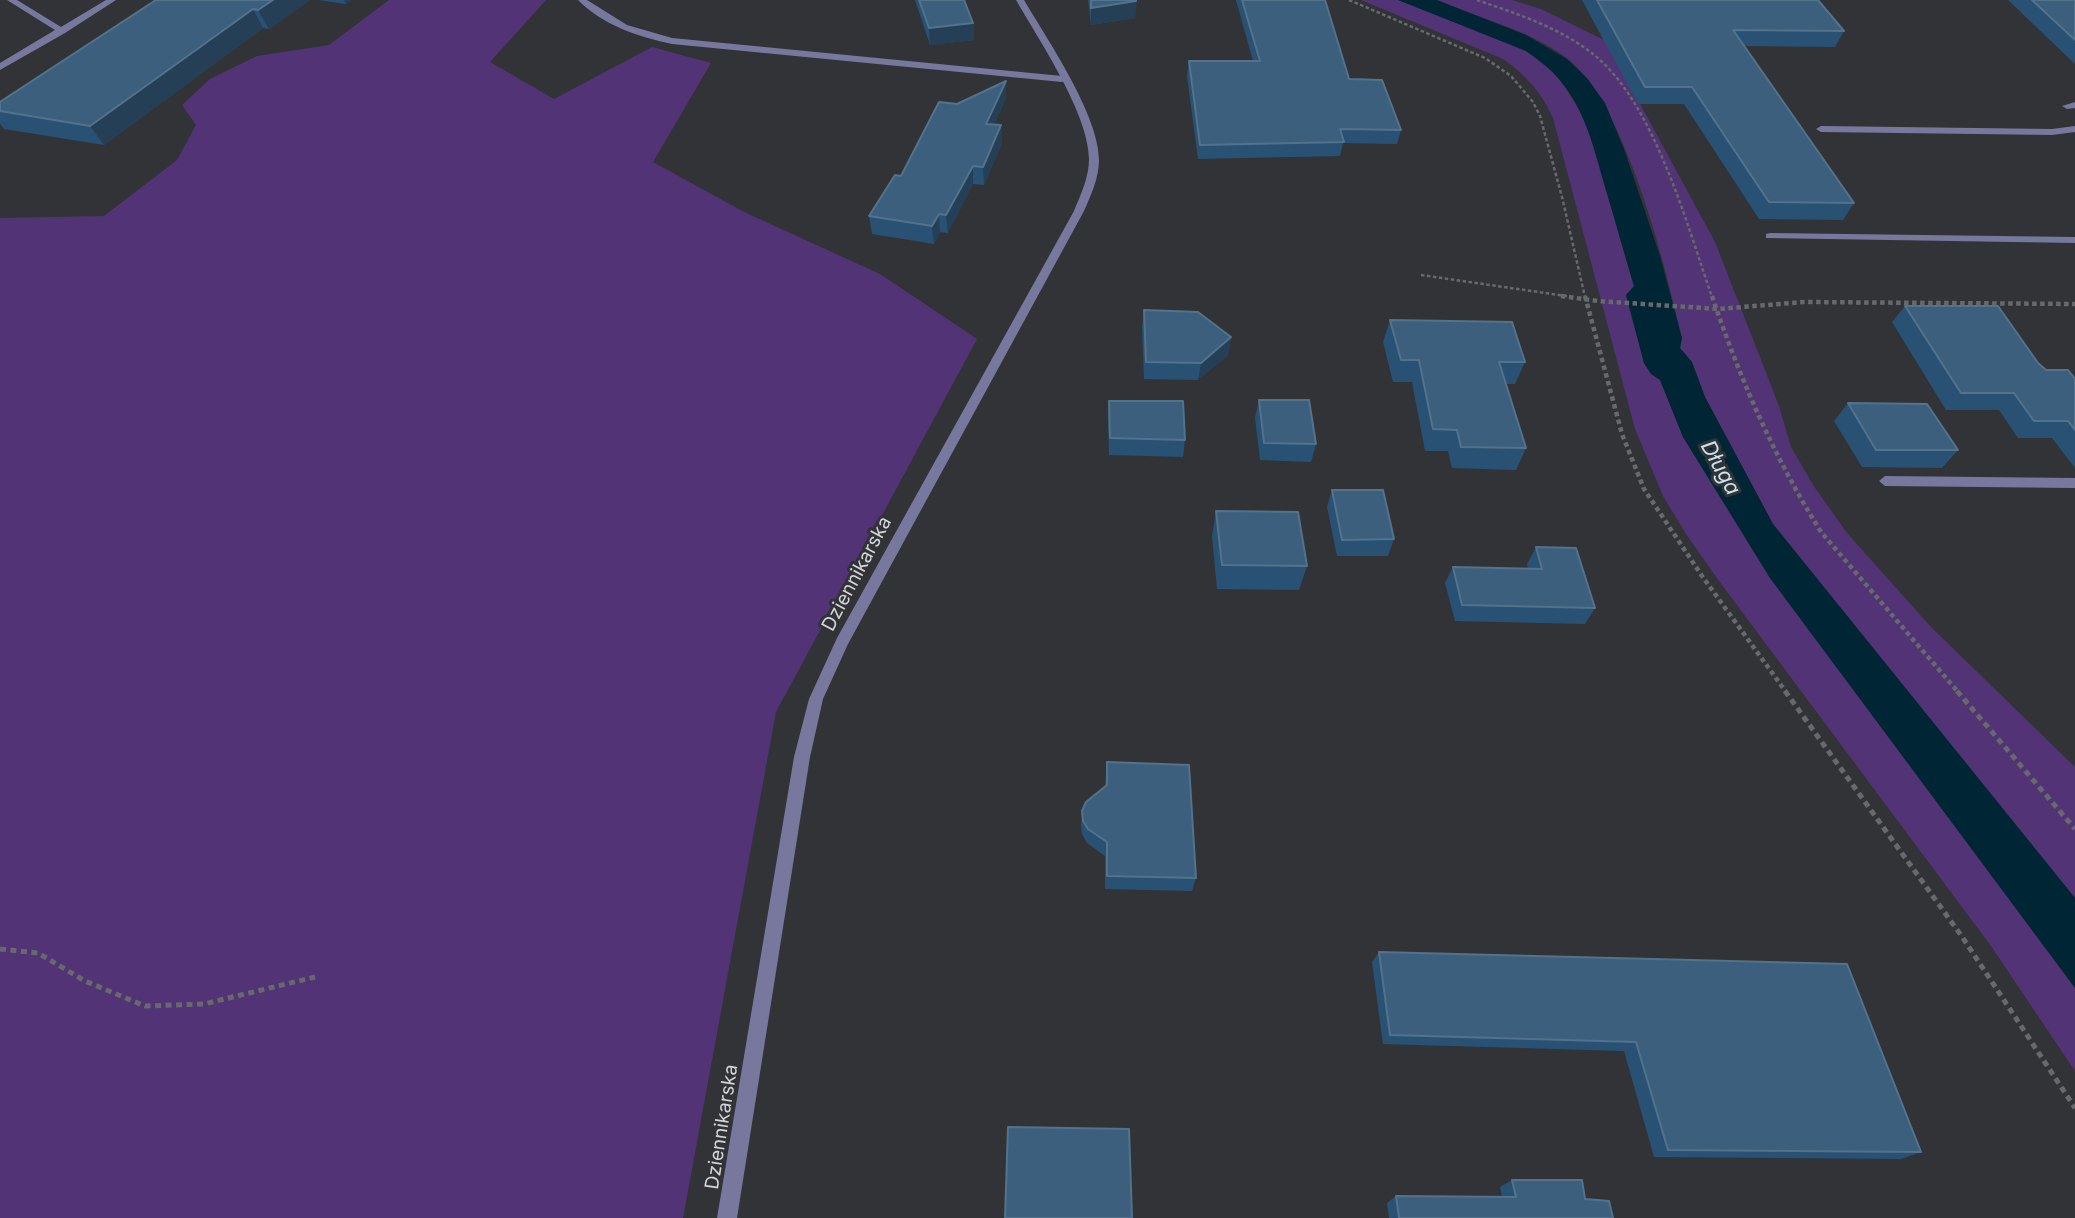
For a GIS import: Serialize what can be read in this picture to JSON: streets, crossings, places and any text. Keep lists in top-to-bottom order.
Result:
{
  "streets": {
    "street": ["Dziennikarska"]
  },
  "water": ["Długa"]
}
